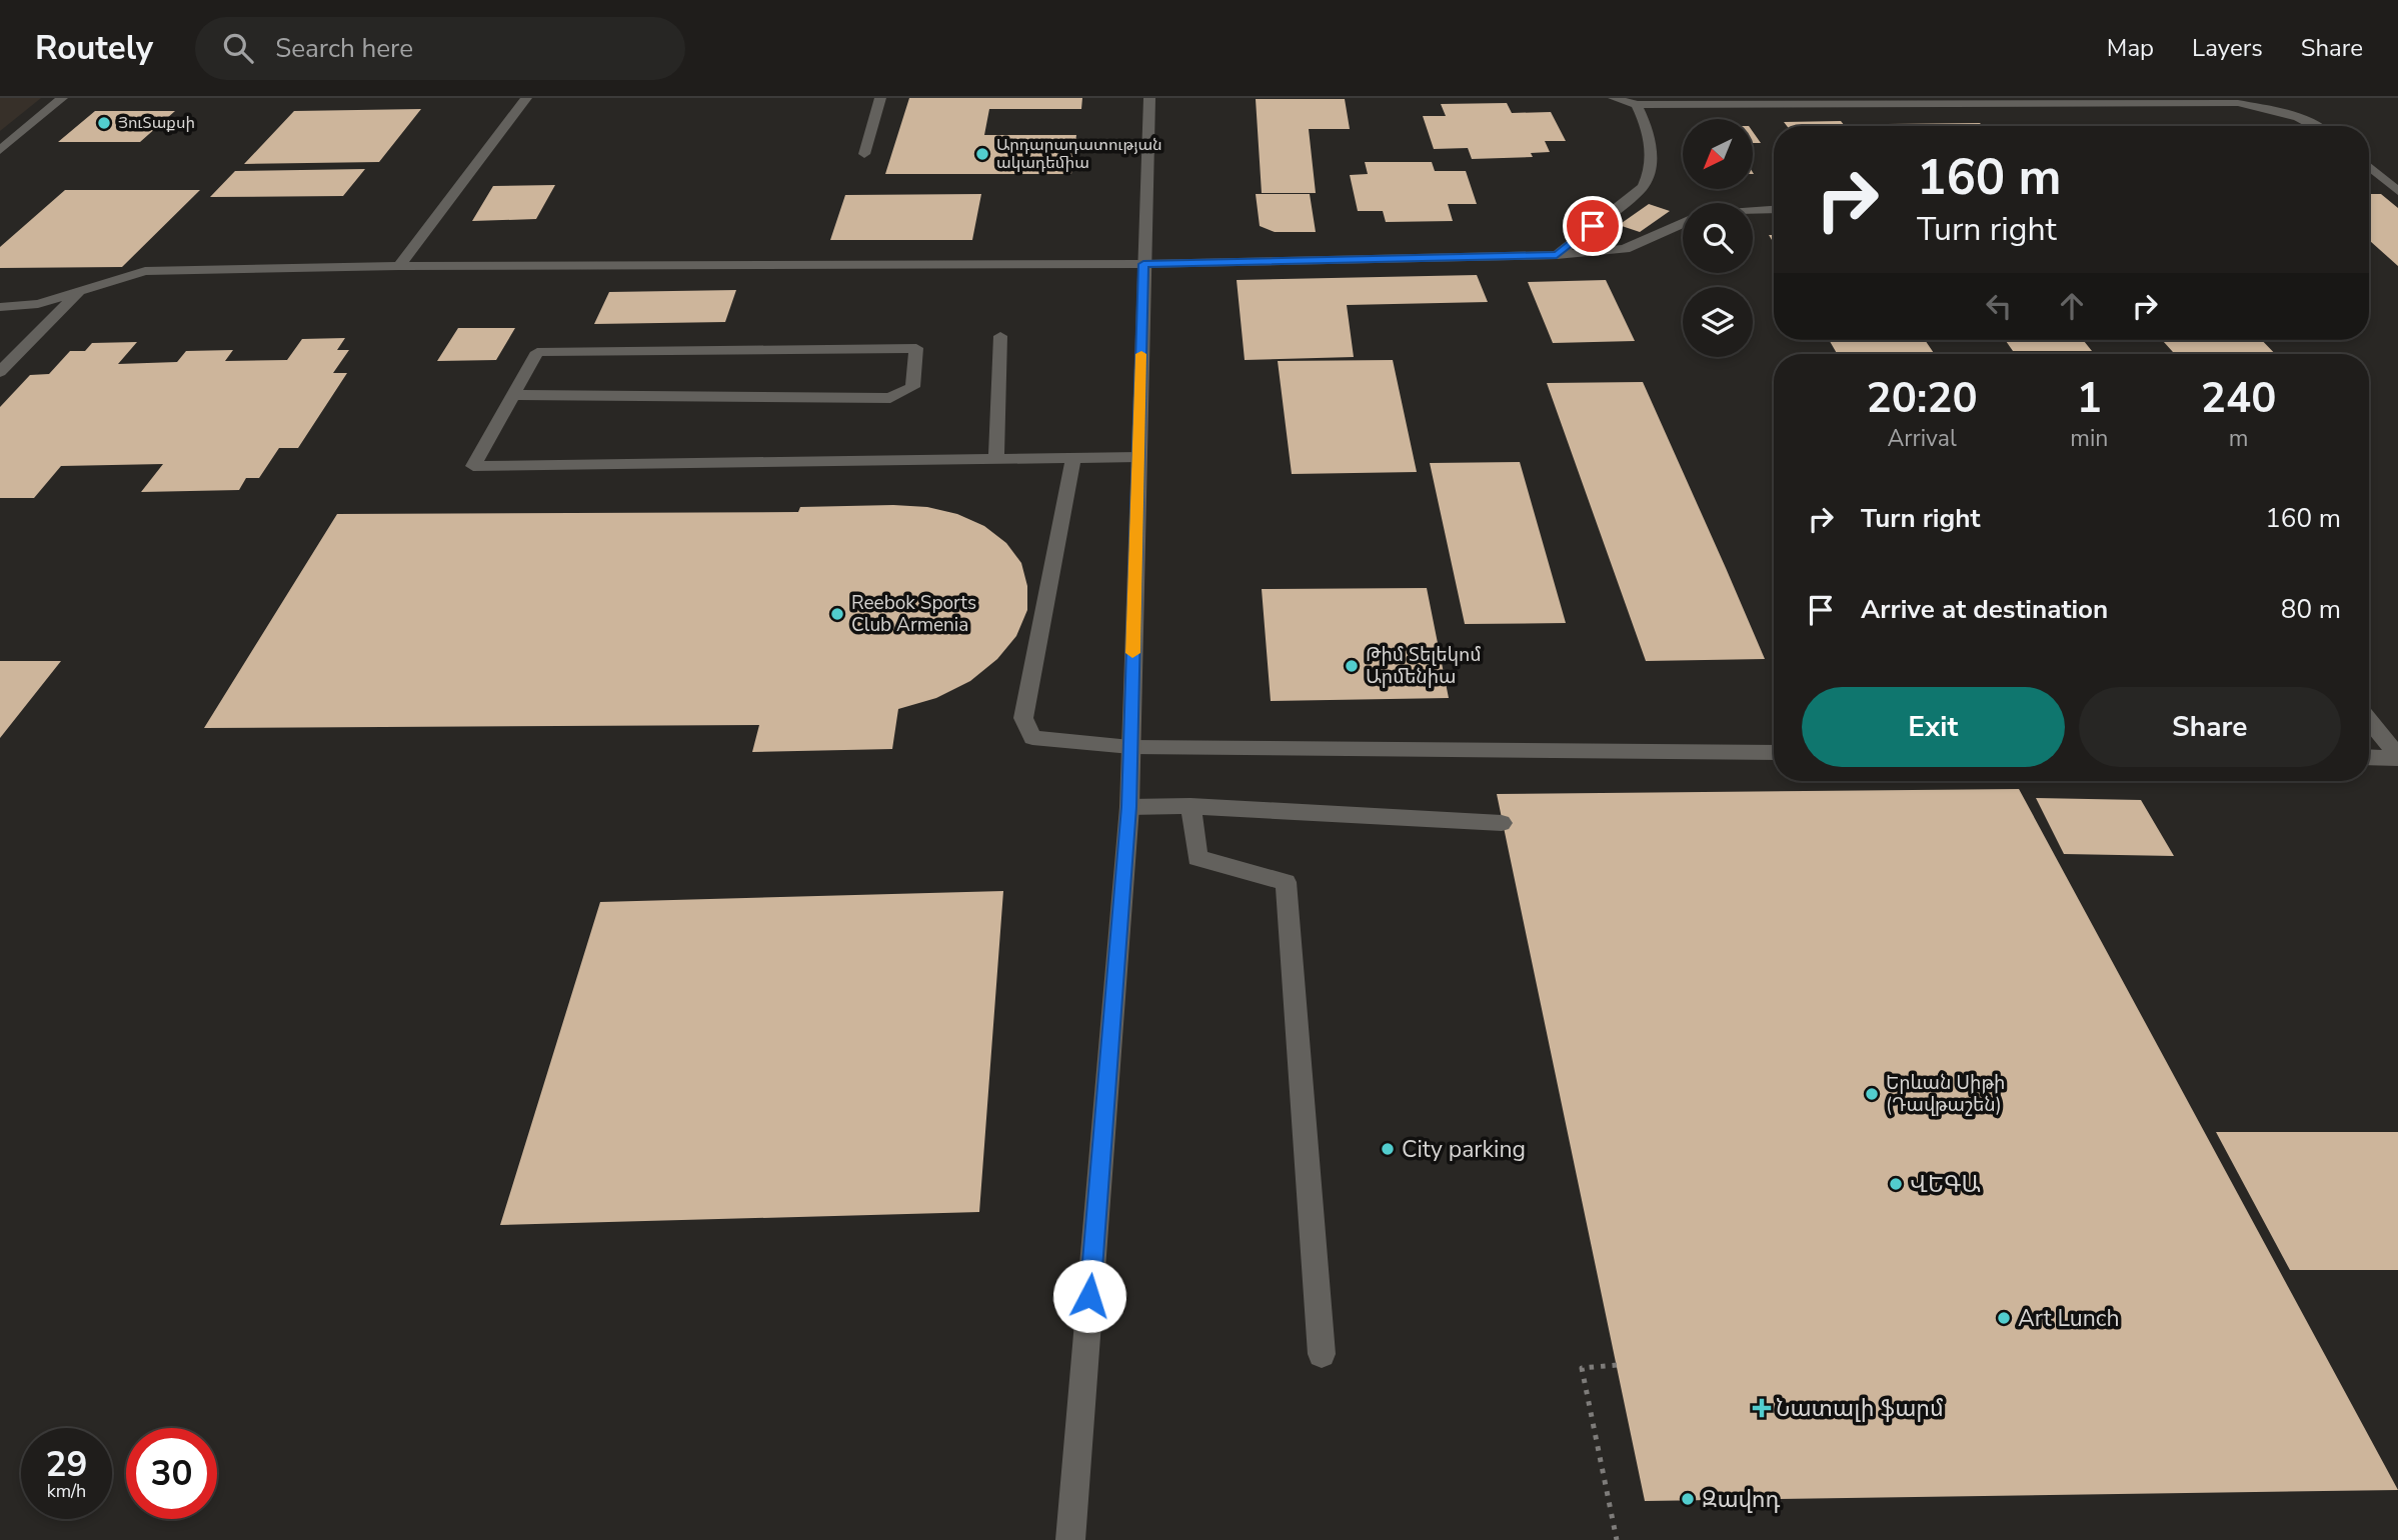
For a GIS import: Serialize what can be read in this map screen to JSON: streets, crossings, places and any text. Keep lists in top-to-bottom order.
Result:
{
  "places": {
    "other": [
      "ՅուՏաքսի",
      "Արդարադատության ակադեմիա",
      "Reebok Sports Club Armenia",
      "Թիմ Տելեկոմ Արմենիա",
      "Երևան Սիթի (Դավթաշեն)",
      "City parking",
      "ՎԵԳԱ",
      "Art Lunch",
      "Զավոդ"
    ],
    "health": ["Նատալի ֆարմ"]
  },
  "north": "bottom left",
  "page": {
    "header": "Routely",
    "search": "Search here",
    "nav": ["Map", "Layers", "Share"],
    "turn": ["160 m", "Turn right"],
    "eta": [
      "20:20",
      "Arrival",
      "1",
      "min",
      "240",
      "m"
    ],
    "list": [
      {
        "name": "Turn right",
        "value": "160 m"
      },
      {
        "name": "Arrive at destination",
        "value": "80 m"
      }
    ],
    "buttons": ["Exit", "Share"],
    "speed": "29 km/h",
    "limit": "30"
  }
}
